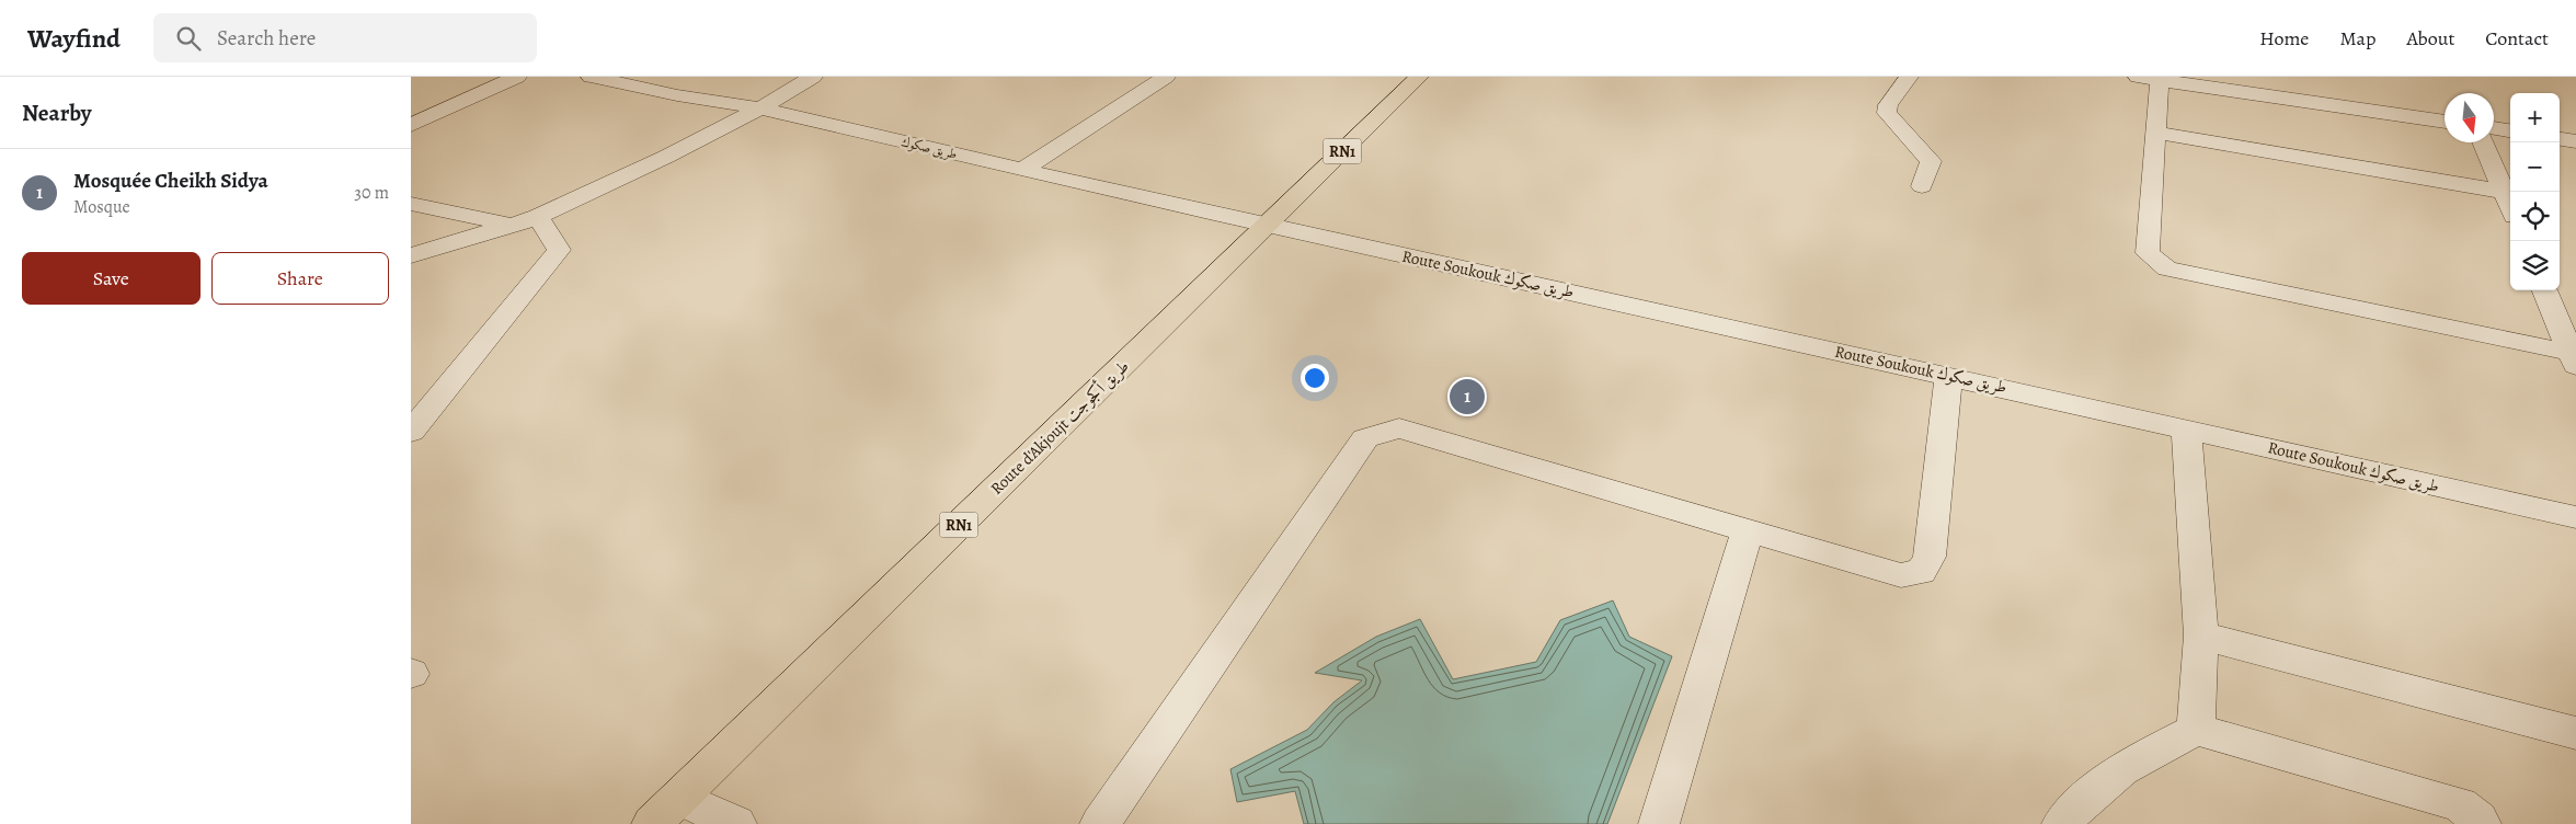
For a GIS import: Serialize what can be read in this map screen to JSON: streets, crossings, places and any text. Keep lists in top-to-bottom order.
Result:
{
  "streets": {
    "highway": ["RN1", "Route d'Akjoujt طريق أكجوجت"],
    "street": ["طريق صكوك", "Route Soukouk طريق صكوك"]
  },
  "crossings": [
    ["طريق صكوك", "Route Soukouk طريق صكوك"],
    ["طريق صكوك", "Route d'Akjoujt طريق أكجوجت"],
    ["Route Soukouk طريق صكوك", "Route d'Akjoujt طريق أكجوجت"]
  ],
  "north": "bottom",
  "page": {
    "header": "Wayfind",
    "search": "Search here",
    "nav": [
      "Home",
      "Map",
      "About",
      "Contact"
    ],
    "heading": "Nearby",
    "map_buttons": ["+", "−"],
    "list": [
      {
        "mark": "1",
        "name": "Mosquée Cheikh Sidya",
        "note": "Mosque",
        "value": "30 m"
      }
    ],
    "buttons": ["Save", "Share"],
    "pins": "1"
  }
}
